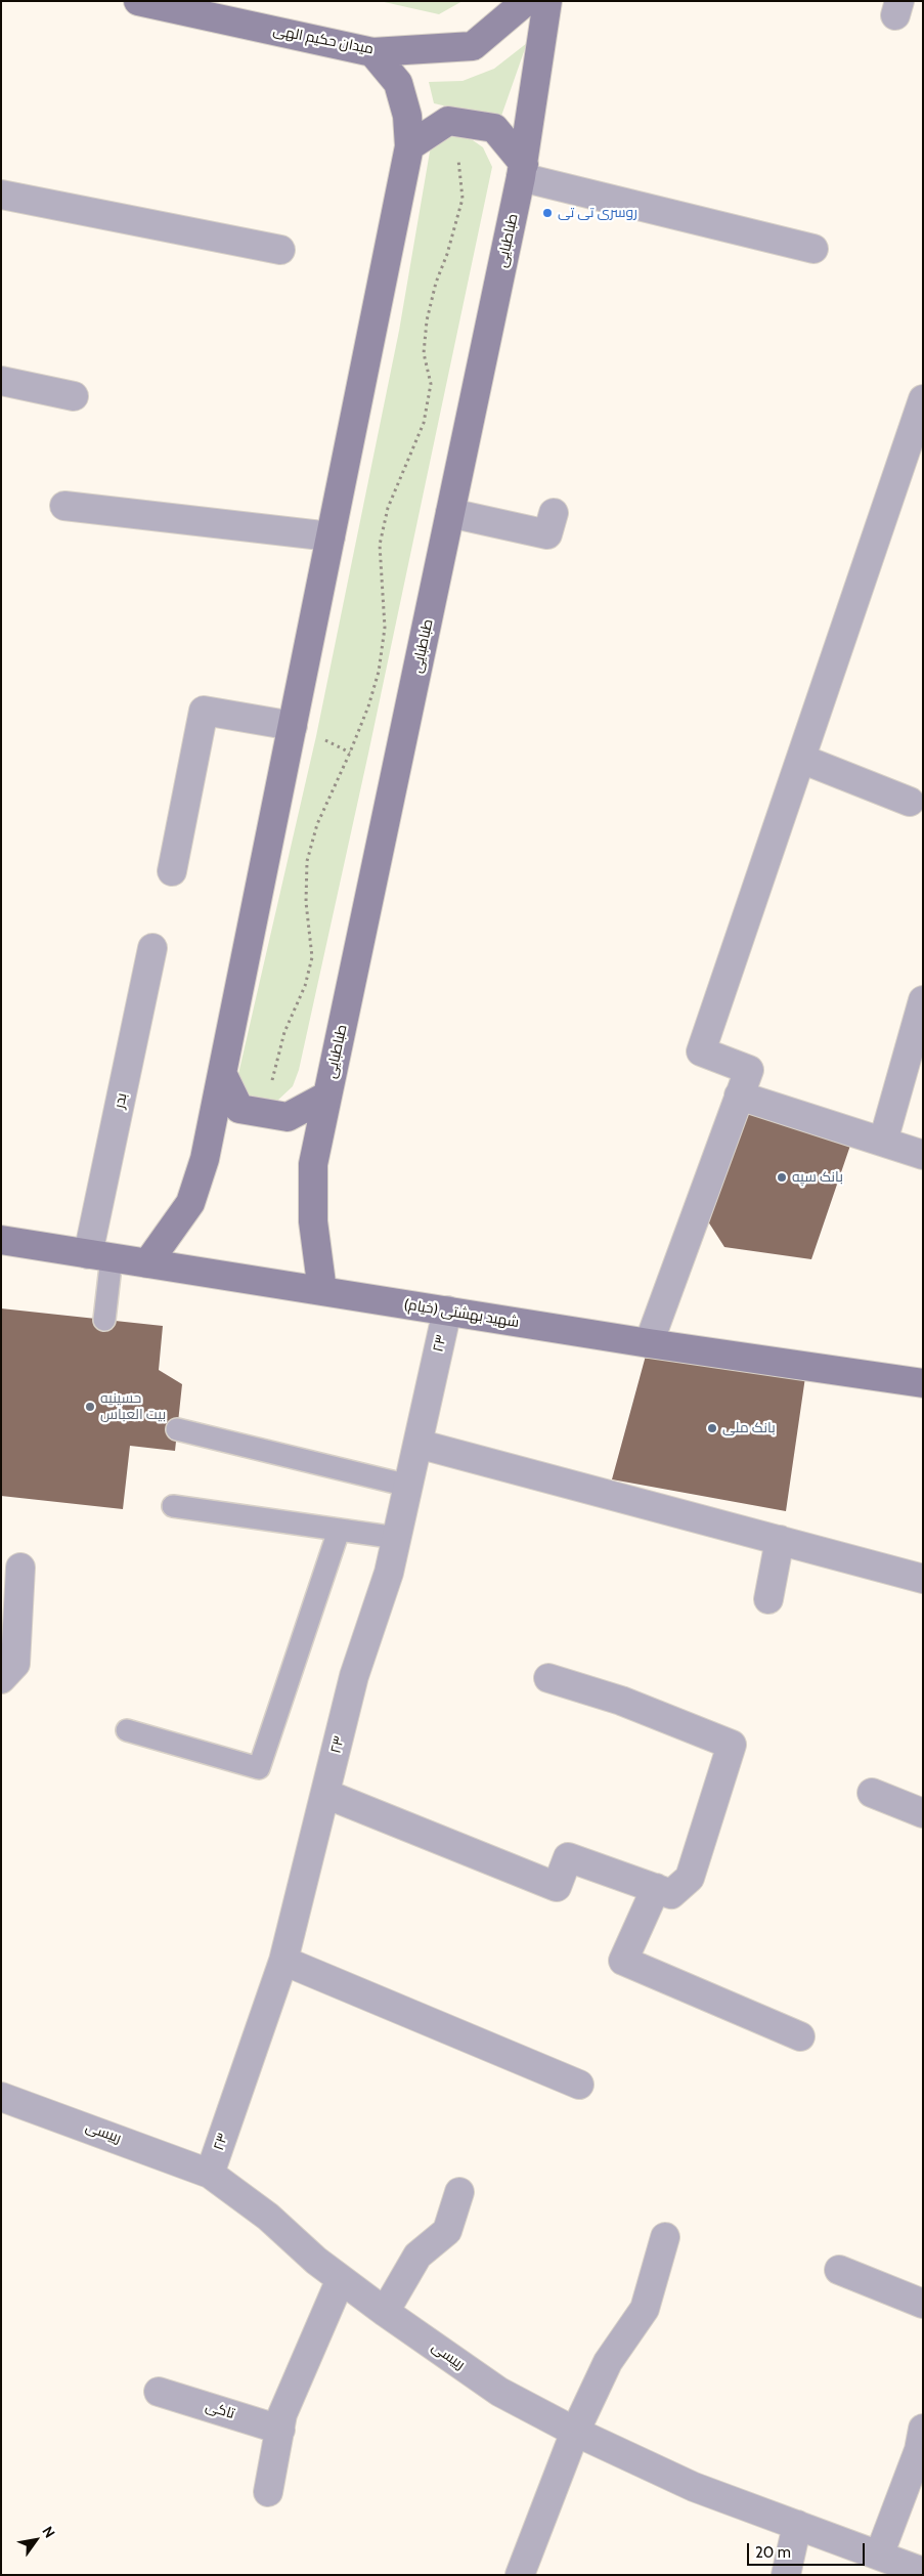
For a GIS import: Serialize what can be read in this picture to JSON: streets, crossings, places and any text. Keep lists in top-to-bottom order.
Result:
{
  "streets": {
    "main road": ["میدان حکیم الهی", "طباطبایی", "شهید بهشتی (خیام)"],
    "street": [
      "بدر",
      "۲۳",
      "رییسی",
      "تاکی"
    ]
  },
  "crossings": [
    ["طباطبایی", "شهید بهشتی (خیام)"],
    ["بدر", "شهید بهشتی (خیام)"],
    ["شهید بهشتی (خیام)", "۲۳"],
    ["۲۳", "رییسی"]
  ],
  "places": [
    "روسری تی تی",
    "بانک سپه",
    "حسینیه بیت العباس",
    "بانک ملی"
  ],
  "scale_bar": "20 m",
  "north": "top right"
}
